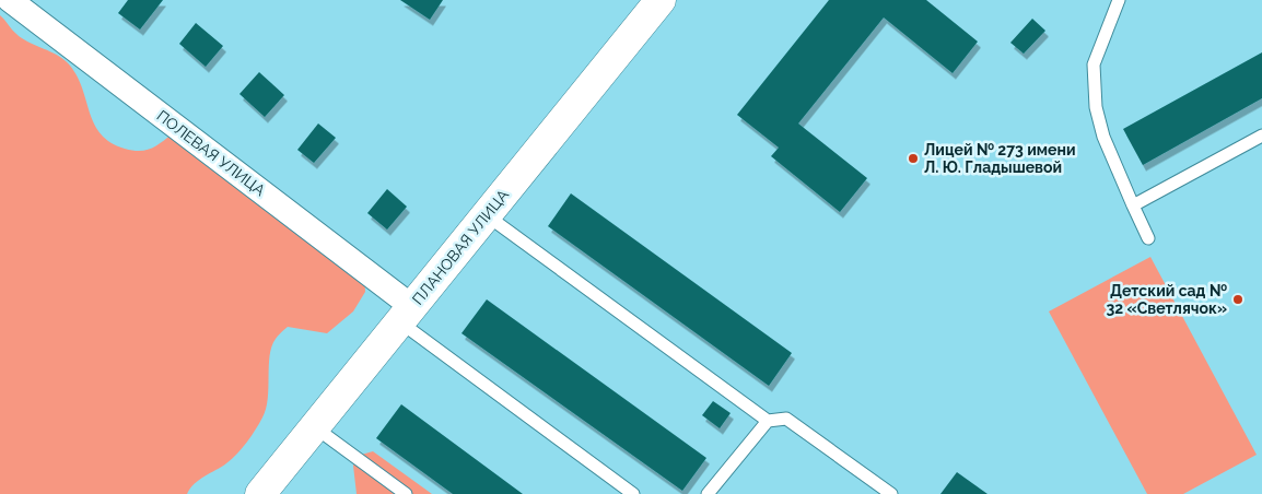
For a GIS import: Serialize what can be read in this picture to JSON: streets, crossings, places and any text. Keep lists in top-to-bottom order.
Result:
{
  "streets": {
    "street": ["ПОЛЕВАЯ УЛИЦА", "ПЛАНОВАЯ УЛИЦА"]
  },
  "crossings": [
    ["ПОЛЕВАЯ УЛИЦА", "ПЛАНОВАЯ УЛИЦА"]
  ],
  "places": ["Лицей № 273 имени Л. Ю. Гладышевой", "Детский сад № 32 «Светлячок»"]
}
